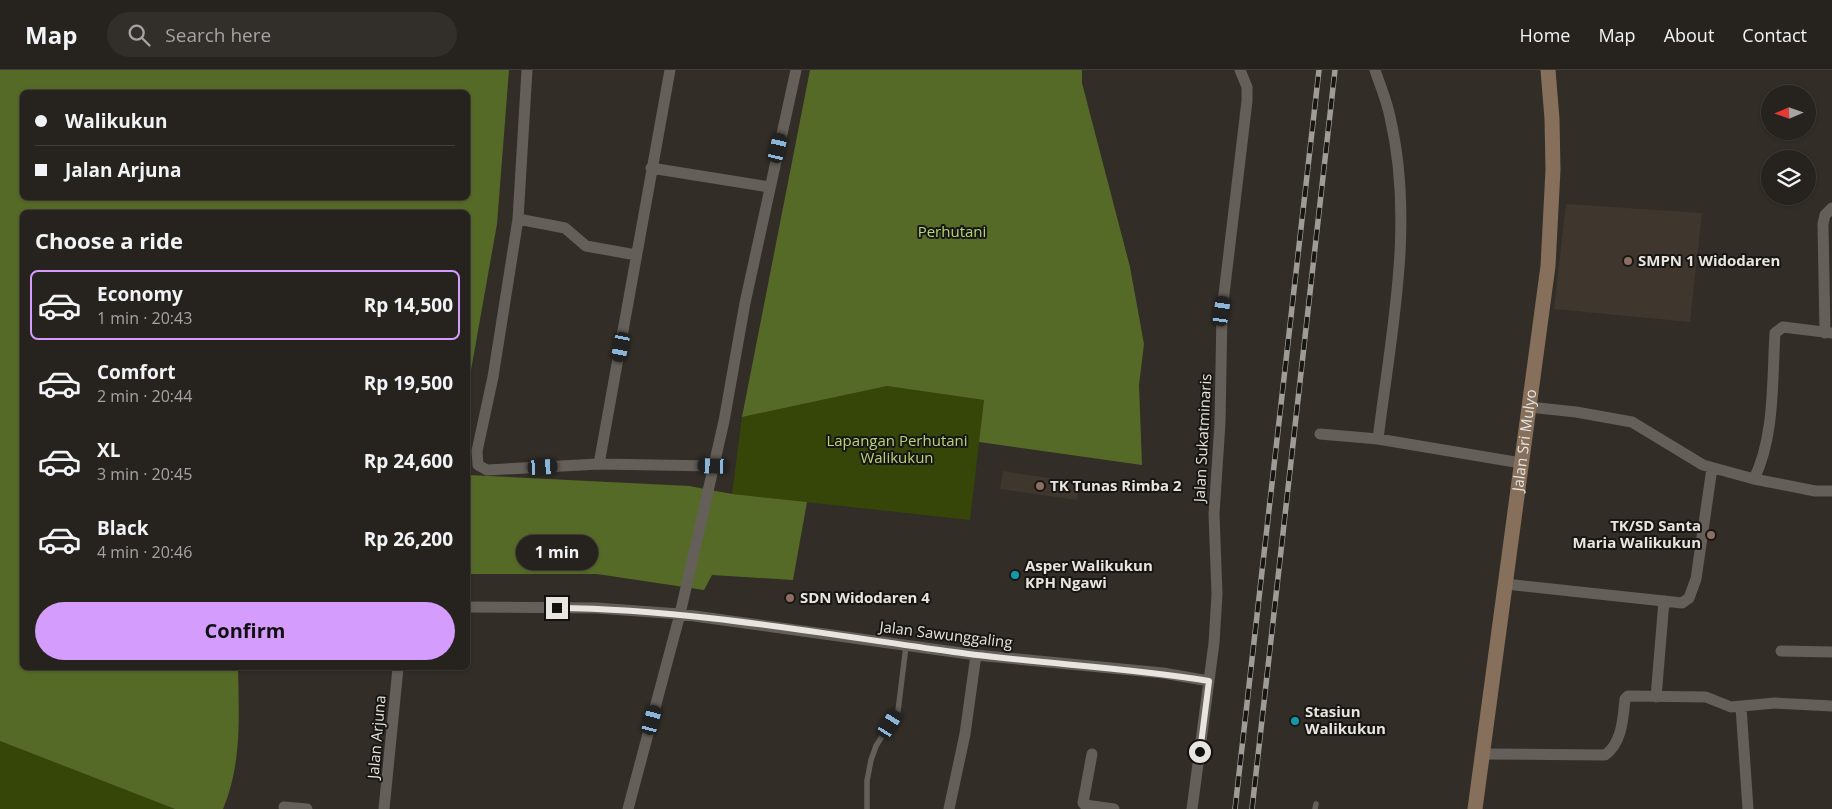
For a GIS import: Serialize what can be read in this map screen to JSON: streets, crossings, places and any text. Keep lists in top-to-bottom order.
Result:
{
  "streets": {
    "main road": ["Jalan Sri Mulyo"],
    "street": ["Jalan Sukatminaris", "Jalan Sawunggaling", "Jalan Arjuna"]
  },
  "crossings": [
    ["Jalan Sukatminaris", "Jalan Sawunggaling"]
  ],
  "parks": ["Perhutani", "Lapangan Perhutani Walikukun"],
  "places": [
    "SMPN 1 Widodaren",
    "TK Tunas Rimba 2",
    "TK/SD Santa Maria Walikukun",
    "Asper Walikukun KPH Ngawi",
    "SDN Widodaren 4",
    "Stasiun Walikukun"
  ],
  "north": "left",
  "page": {
    "header": "Map",
    "search": "Search here",
    "nav": [
      "Home",
      "Map",
      "About",
      "Contact"
    ],
    "banner": ["Walikukun", "Jalan Arjuna"],
    "heading": "Choose a ride",
    "list": [
      {
        "name": "Economy",
        "note": "1 min · 20:43",
        "value": "Rp 14,500"
      },
      {
        "name": "Comfort",
        "note": "2 min · 20:44",
        "value": "Rp 19,500"
      },
      {
        "name": "XL",
        "note": "3 min · 20:45",
        "value": "Rp 24,600"
      },
      {
        "name": "Black",
        "note": "4 min · 20:46",
        "value": "Rp 26,200"
      }
    ],
    "bubble": "1 min",
    "buttons": "Confirm"
  }
}
